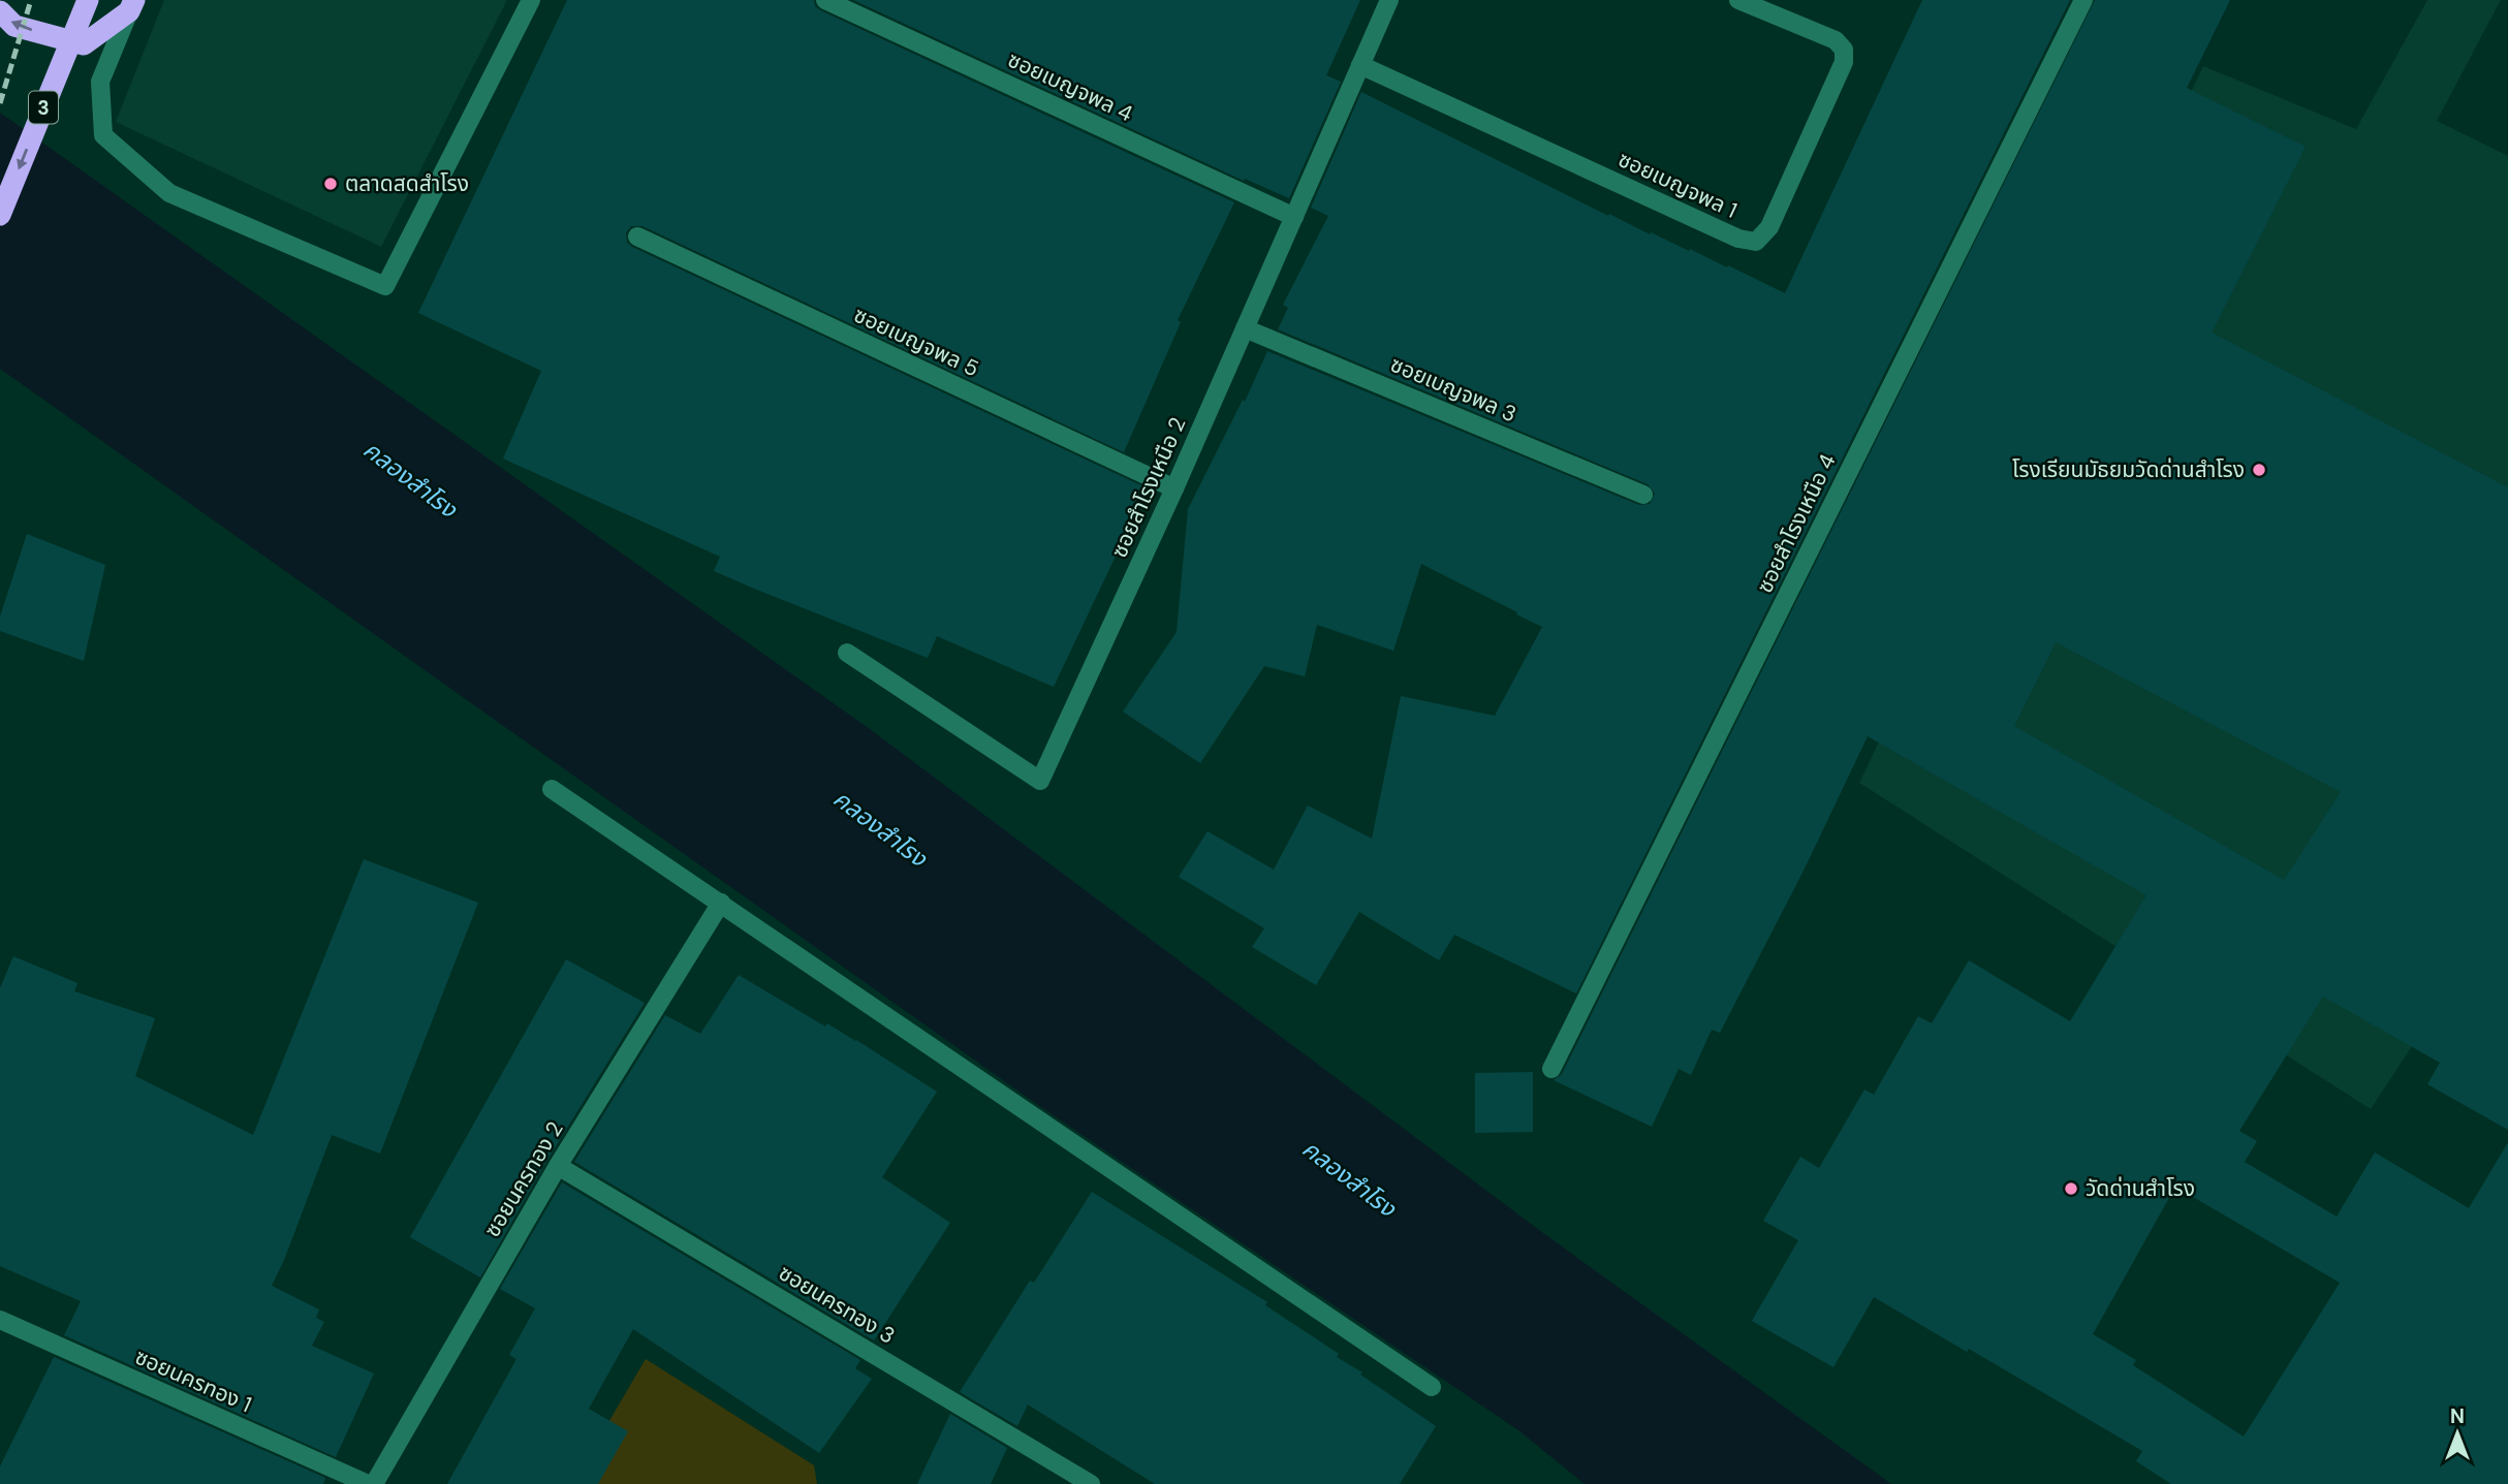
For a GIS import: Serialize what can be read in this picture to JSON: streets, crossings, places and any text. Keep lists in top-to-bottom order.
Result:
{
  "streets": {
    "highway": ["3"],
    "street": [
      "ซอยเบญจพล 4",
      "ซอยเบญจพล 1",
      "ซอยเบญจพล 5",
      "ซอยเบญจพล 3",
      "ซอยสำโรงเหนือ 2",
      "ซอยสำโรงเหนือ 4",
      "ซอยนครทอง 2",
      "ซอยนครทอง 3",
      "ซอยนครทอง 1"
    ]
  },
  "crossings": [
    ["ซอยเบญจพล 4", "ซอยสำโรงเหนือ 2"],
    ["ซอยเบญจพล 1", "ซอยสำโรงเหนือ 2"],
    ["ซอยเบญจพล 5", "ซอยสำโรงเหนือ 2"],
    ["ซอยเบญจพล 3", "ซอยสำโรงเหนือ 2"],
    ["ซอยนครทอง 2", "ซอยนครทอง 3"]
  ],
  "water": ["คลองสำโรง"],
  "places": ["ตลาดสดสำโรง", "โรงเรียนมัธยมวัดด่านสำโรง", "วัดด่านสำโรง"],
  "north": "top"
}
